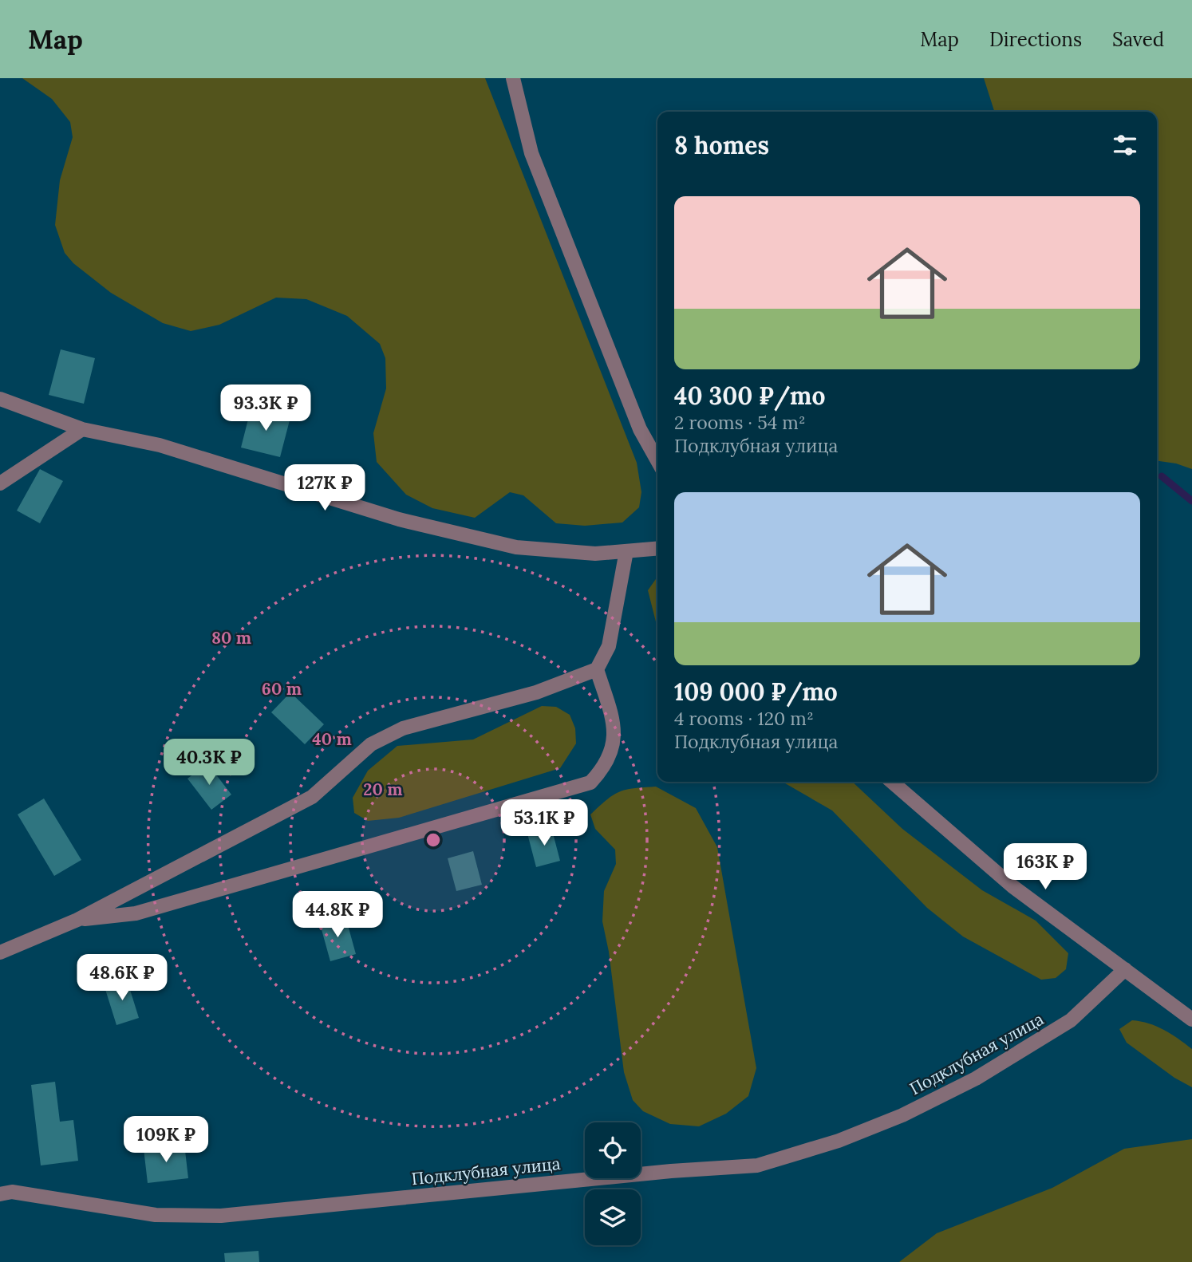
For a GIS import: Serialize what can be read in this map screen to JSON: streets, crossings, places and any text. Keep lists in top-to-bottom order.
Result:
{
  "streets": {
    "street": ["Подклубная улица"]
  },
  "page": {
    "header": "Map",
    "nav": ["Map", "Directions", "Saved"],
    "heading": "8 homes",
    "list": [
      {
        "name": "40 300 ₽/mo",
        "note": "2 rooms · 54 m² · Подклубная улица"
      },
      {
        "name": "109 000 ₽/mo",
        "note": "4 rooms · 120 m² · Подклубная улица"
      }
    ],
    "price": [
      "93.3K ₽",
      "127K ₽",
      "40.3K ₽",
      "53.1K ₽",
      "163K ₽",
      "44.8K ₽",
      "48.6K ₽",
      "109K ₽"
    ]
  },
  "rings": [
    "80 m",
    "60 m",
    "40 m",
    "20 m"
  ]
}
